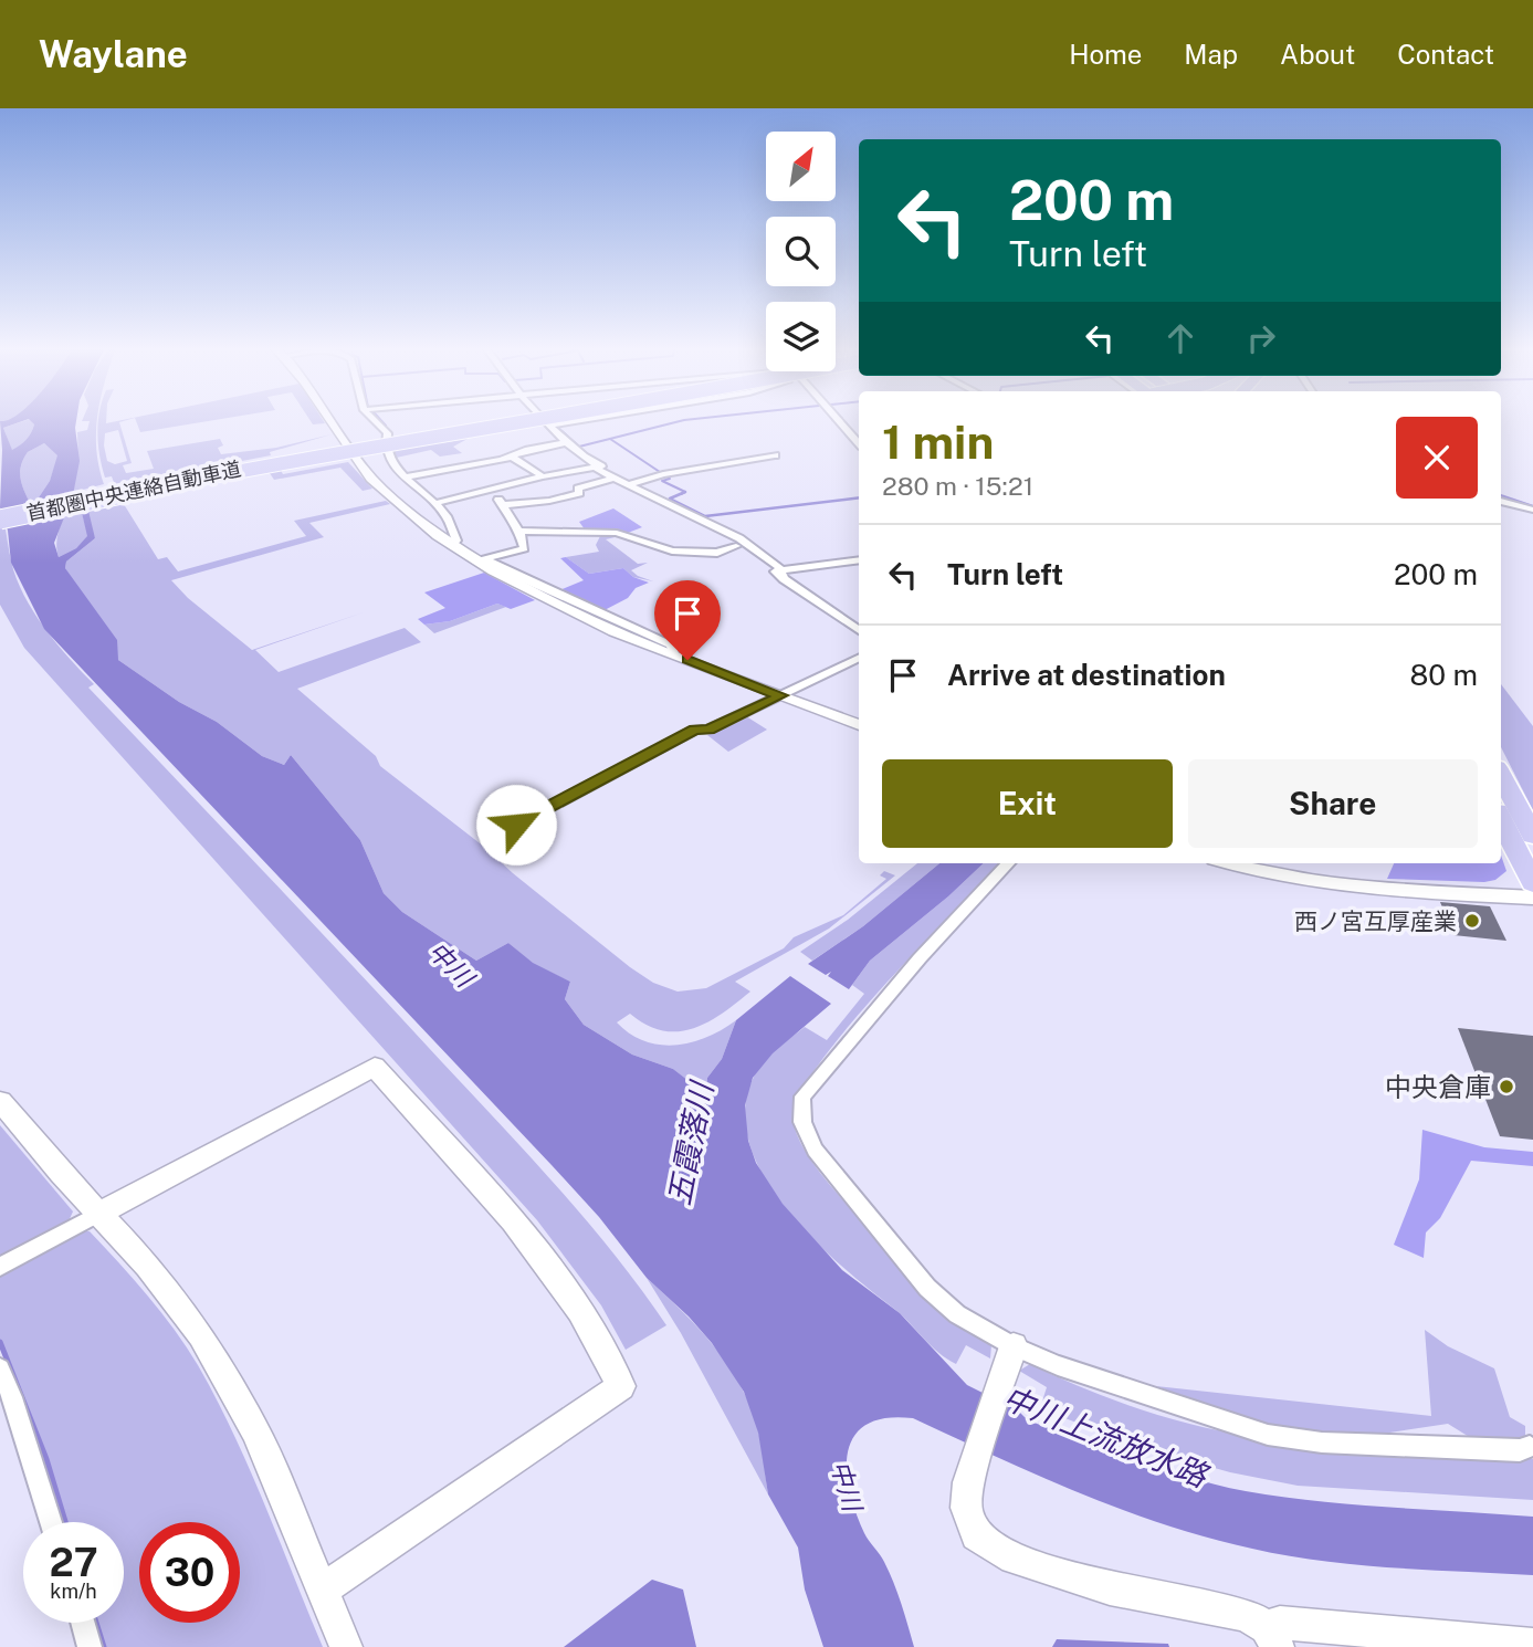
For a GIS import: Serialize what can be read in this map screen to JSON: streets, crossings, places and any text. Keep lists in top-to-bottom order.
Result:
{
  "streets": {
    "highway": ["首都圏中央連絡自動車道"]
  },
  "water": ["中川", "五霞落川", "中川上流放水路"],
  "places": ["西ノ宮互厚産業", "中央倉庫"],
  "north": "top right",
  "page": {
    "header": "Waylane",
    "nav": [
      "Home",
      "Map",
      "About",
      "Contact"
    ],
    "turn": ["200 m", "Turn left"],
    "heading": ["1 min", "280 m · 15:21"],
    "list": [
      {
        "name": "Turn left",
        "value": "200 m"
      },
      {
        "name": "Arrive at destination",
        "value": "80 m"
      }
    ],
    "buttons": ["Exit", "Share"],
    "speed": "27 km/h",
    "limit": "30"
  }
}
